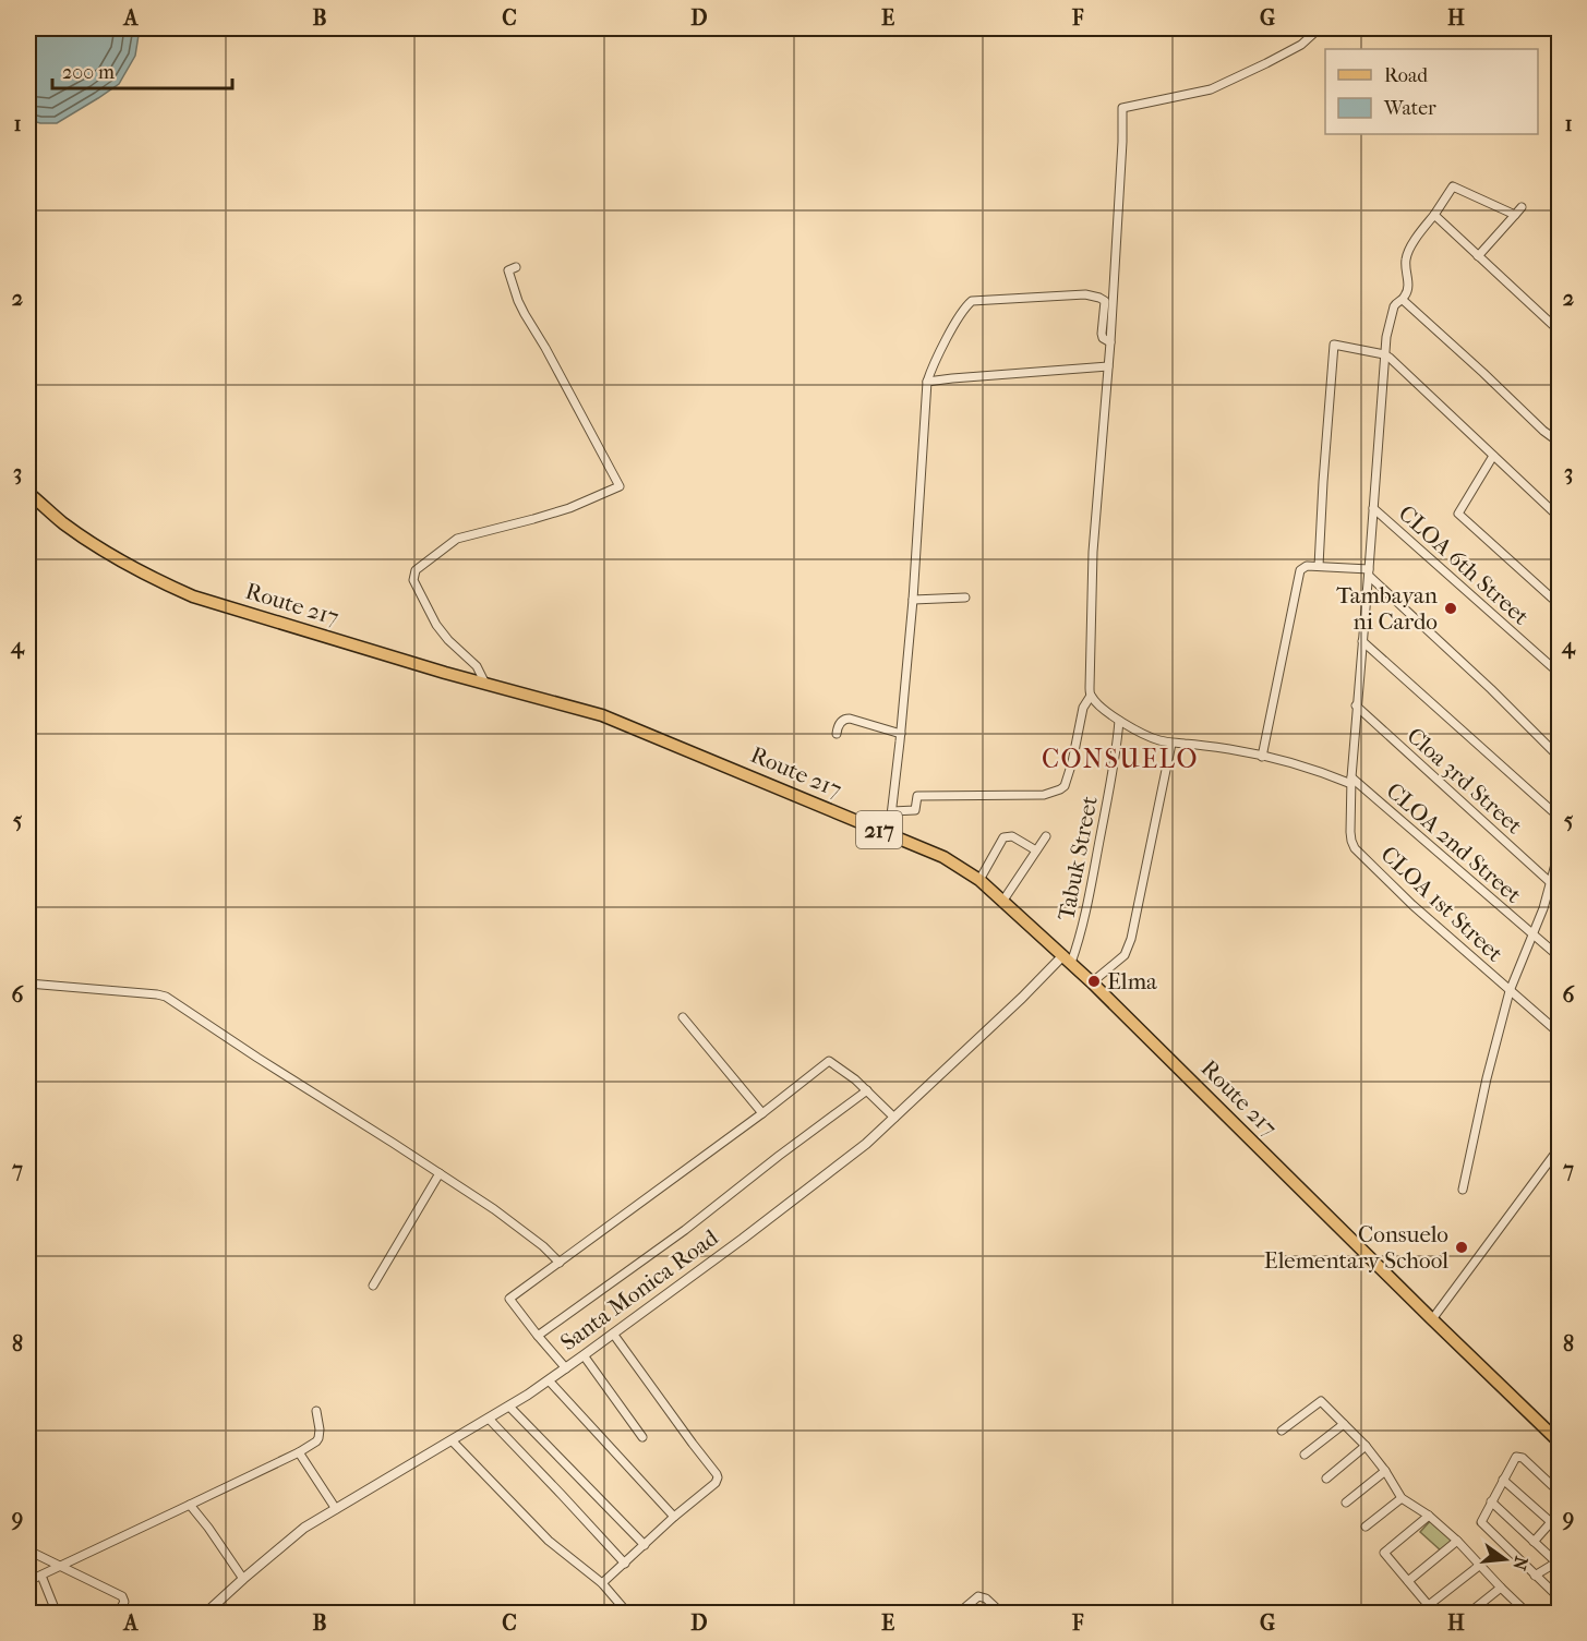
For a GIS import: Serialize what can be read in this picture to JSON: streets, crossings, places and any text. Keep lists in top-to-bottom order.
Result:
{
  "streets": {
    "main road": ["Route 217", "217"],
    "street": [
      "CLOA 6th Street",
      "Cloa 3rd Street",
      "CLOA 2nd Street",
      "Tabuk Street",
      "CLOA 1st Street",
      "Santa Monica Road"
    ]
  },
  "crossings": [
    ["Route 217", "Tabuk Street"],
    ["Route 217", "Santa Monica Road"],
    ["CLOA 2nd Street", "CLOA 1st Street"],
    ["Tabuk Street", "Santa Monica Road"]
  ],
  "districts": ["CONSUELO"],
  "places": ["Tambayan ni Cardo", "Elma", "Consuelo Elementary School"],
  "legend": ["Road", "Water"],
  "scale_bar": "200 m",
  "north": "right",
  "grid": {
    "columns": [
      "A",
      "B",
      "C",
      "D",
      "E",
      "F",
      "G",
      "H"
    ],
    "rows": [
      "1",
      "2",
      "3",
      "4",
      "5",
      "6",
      "7",
      "8",
      "9"
    ]
  }
}
